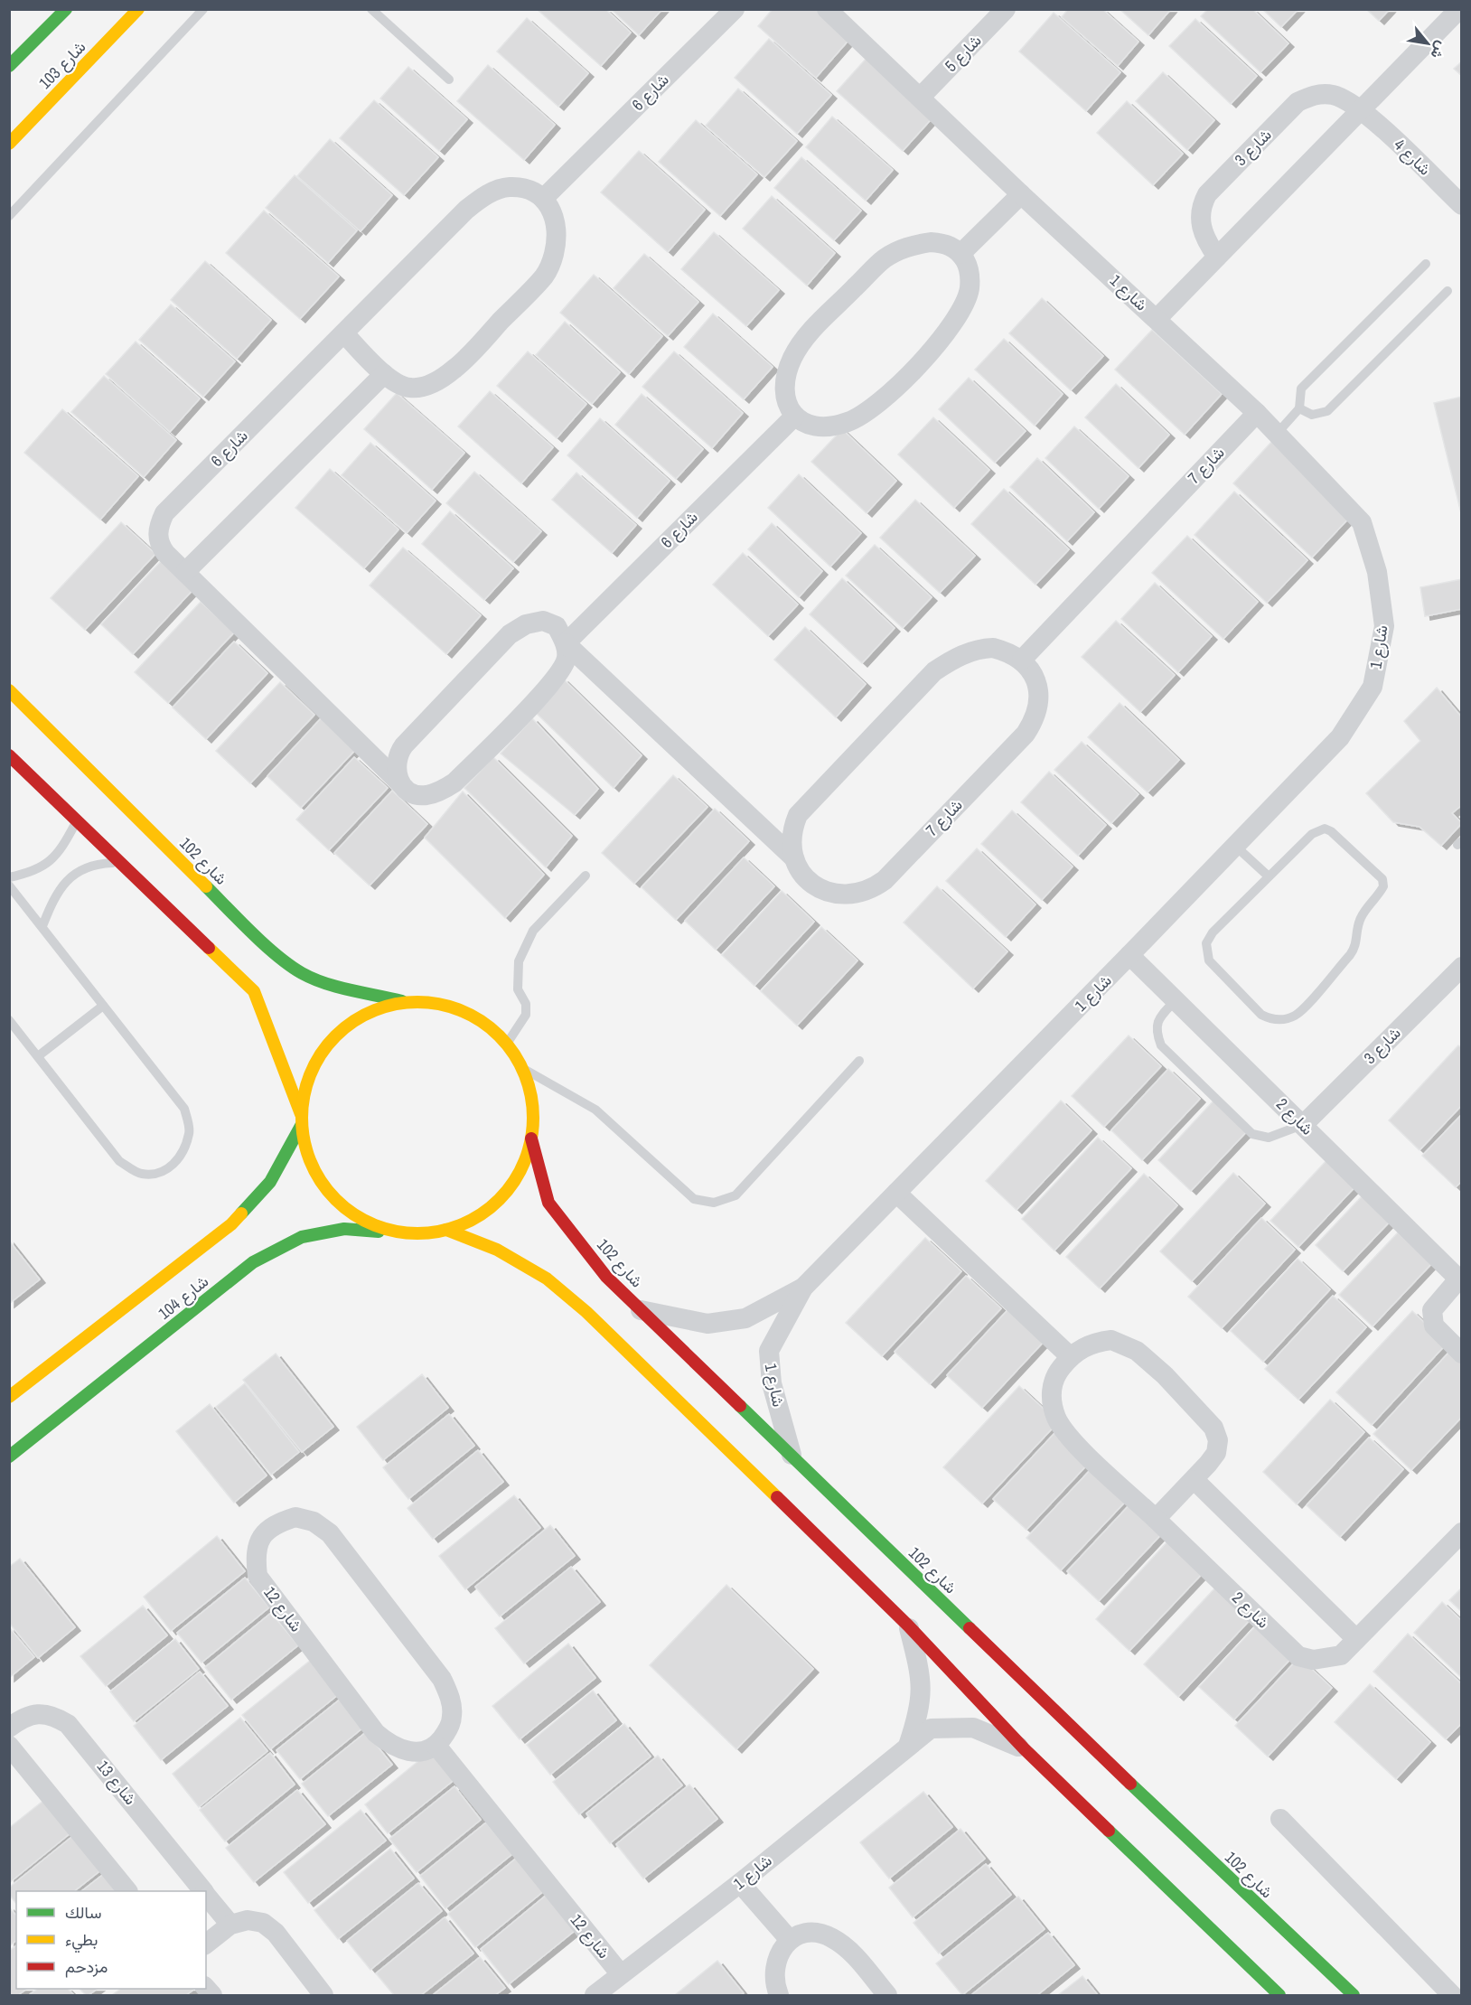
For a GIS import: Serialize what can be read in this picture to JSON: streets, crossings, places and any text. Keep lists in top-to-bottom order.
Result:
{
  "streets": {
    "street": [
      "شارع 5",
      "شارع 103",
      "شارع 6",
      "شارع 3",
      "شارع 4",
      "شارع 1",
      "شارع 7",
      "شارع 102",
      "شارع 2",
      "شارع 104",
      "شارع 12",
      "شارع 13"
    ]
  },
  "crossings": [
    ["شارع 5", "شارع 1"],
    ["شارع 6", "شارع 7"],
    ["شارع 3", "شارع 4"],
    ["شارع 3", "شارع 2"],
    ["شارع 1", "شارع 7"],
    ["شارع 1", "شارع 102"],
    ["شارع 1", "شارع 2"],
    ["شارع 1", "شارع 12"]
  ],
  "legend": ["سالك", "بطيء", "مزدحم"],
  "north": "bottom right"
}
